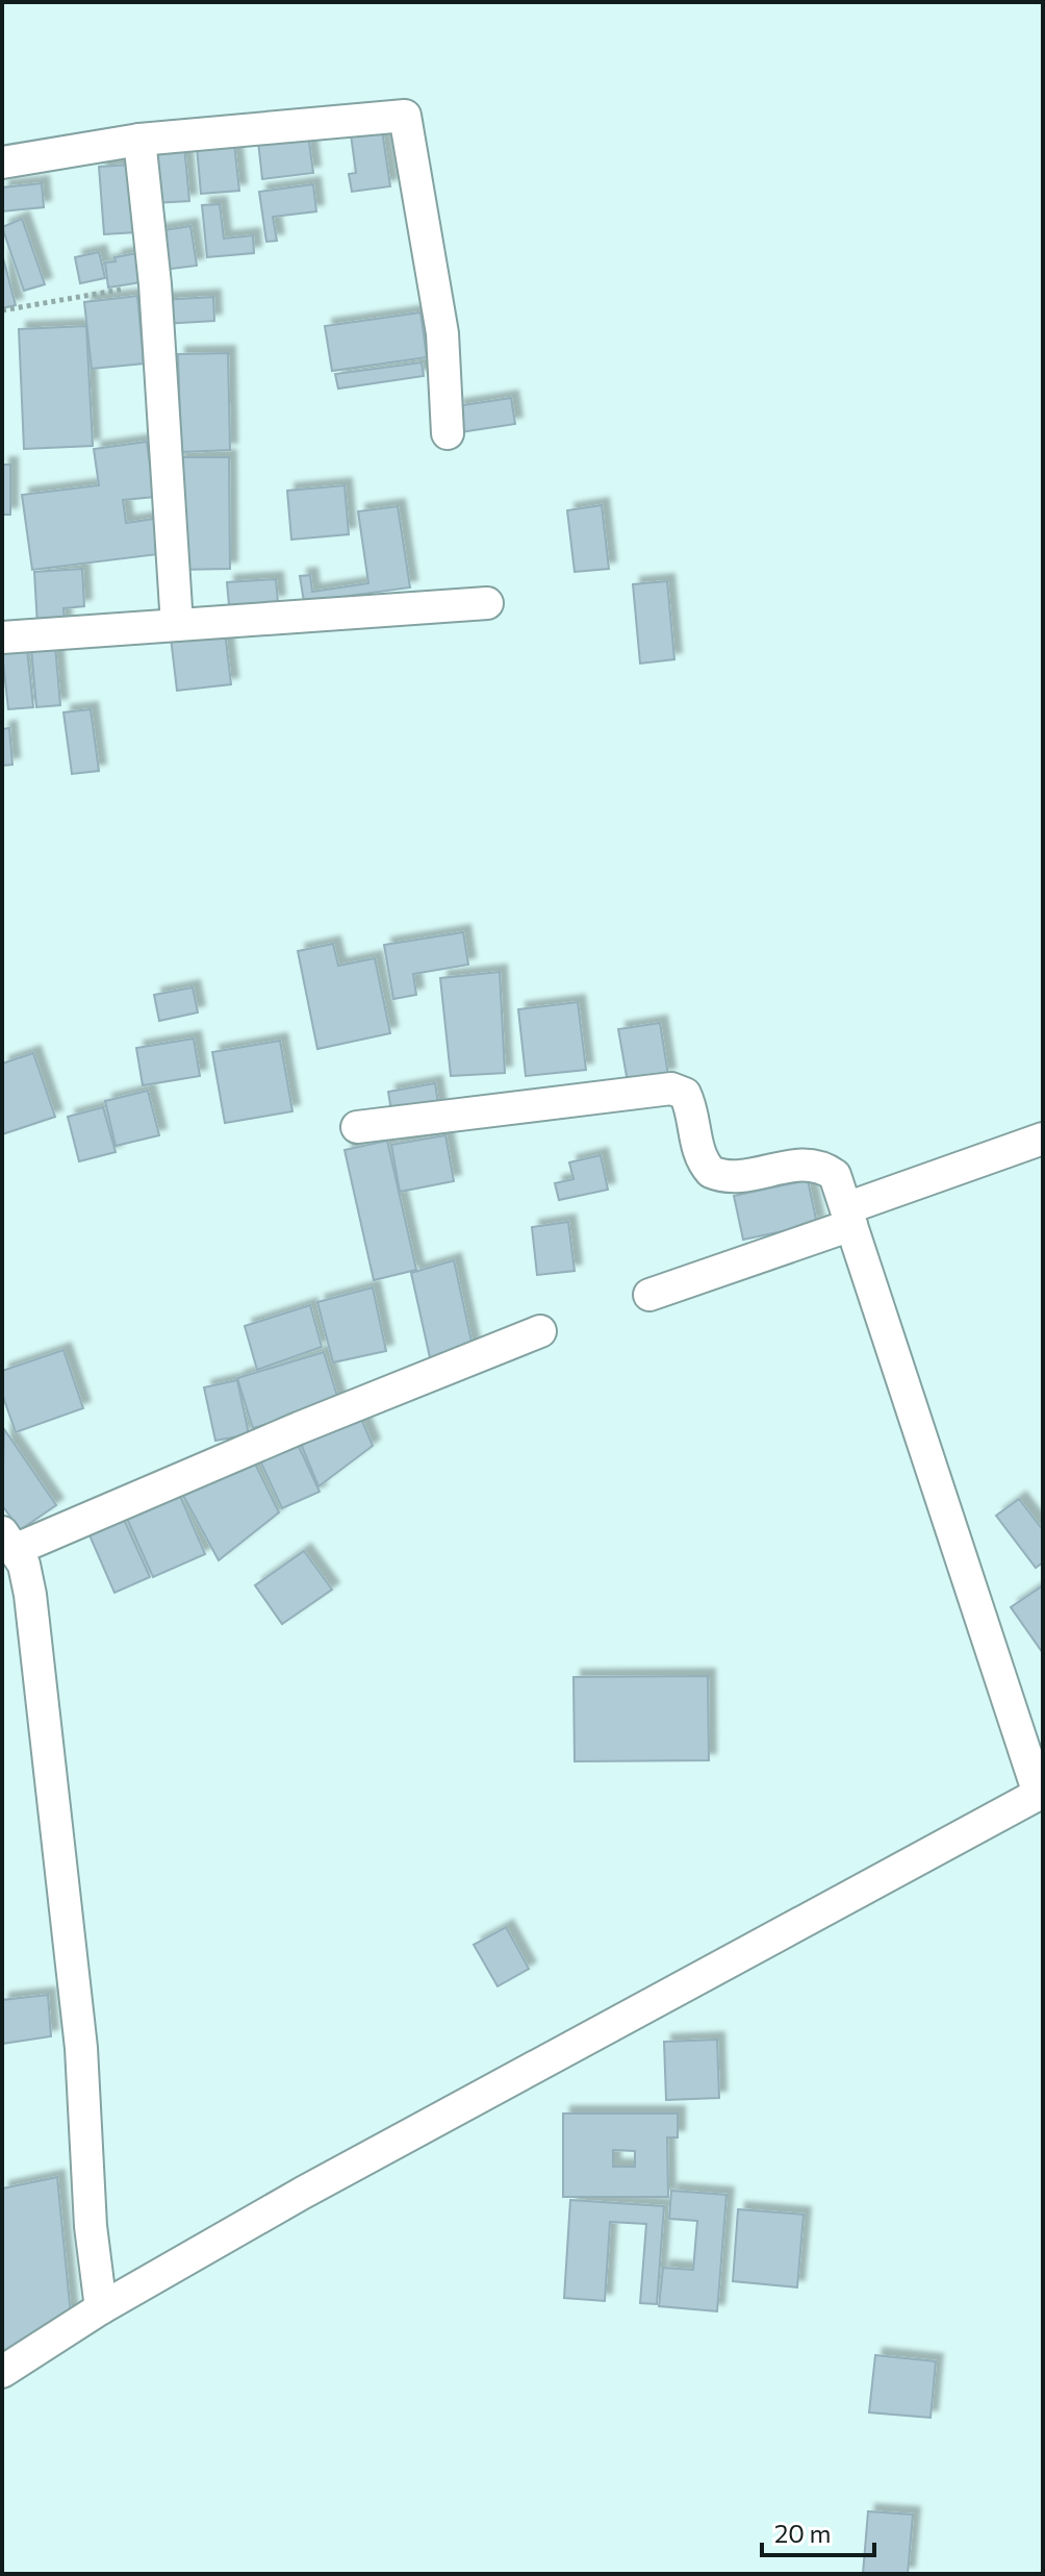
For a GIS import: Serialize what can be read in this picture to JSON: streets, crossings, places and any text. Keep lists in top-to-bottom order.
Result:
{
  "scale_bar": "20 m"
}
